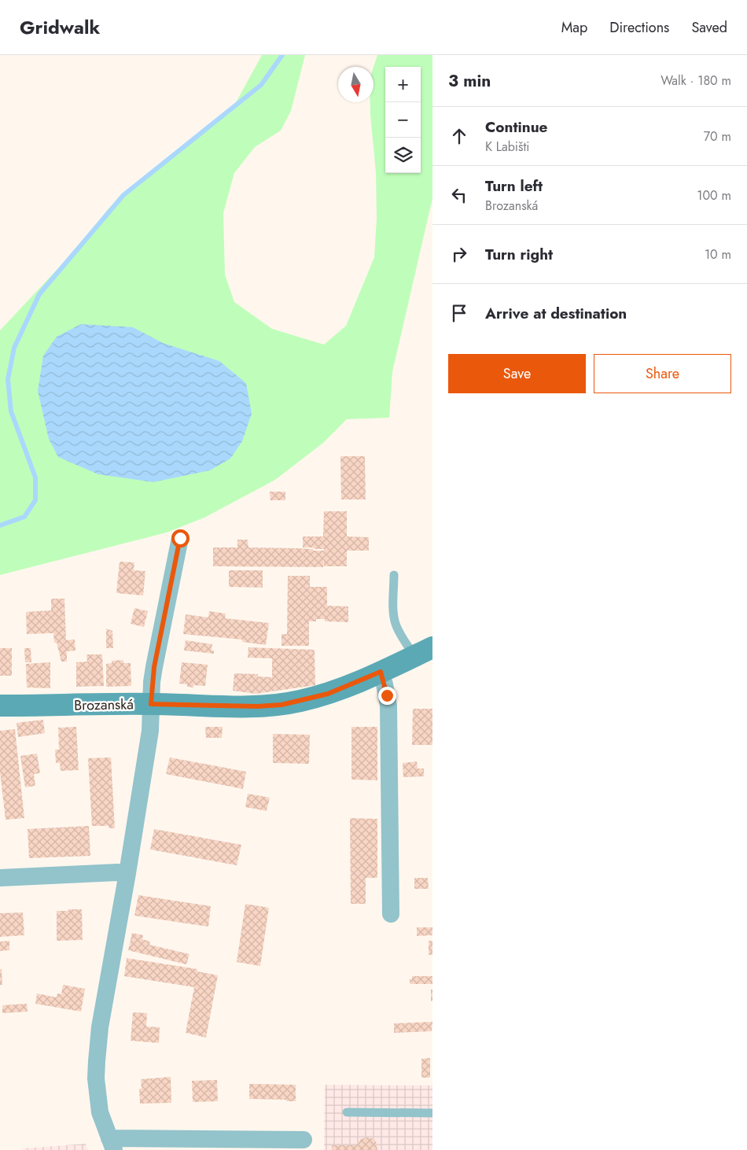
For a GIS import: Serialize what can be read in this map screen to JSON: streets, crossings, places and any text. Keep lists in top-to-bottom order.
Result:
{
  "streets": {
    "street": ["Brozanská"]
  },
  "north": "bottom",
  "page": {
    "header": "Gridwalk",
    "nav": ["Map", "Directions", "Saved"],
    "heading": ["3 min", "Walk · 180 m"],
    "map_buttons": ["+", "−"],
    "list": [
      ["Continue", "K Labišti", "70 m"],
      ["Turn left", "Brozanská", "100 m"],
      ["Turn right", "10 m"],
      "Arrive at destination"
    ],
    "buttons": ["Save", "Share"]
  }
}
